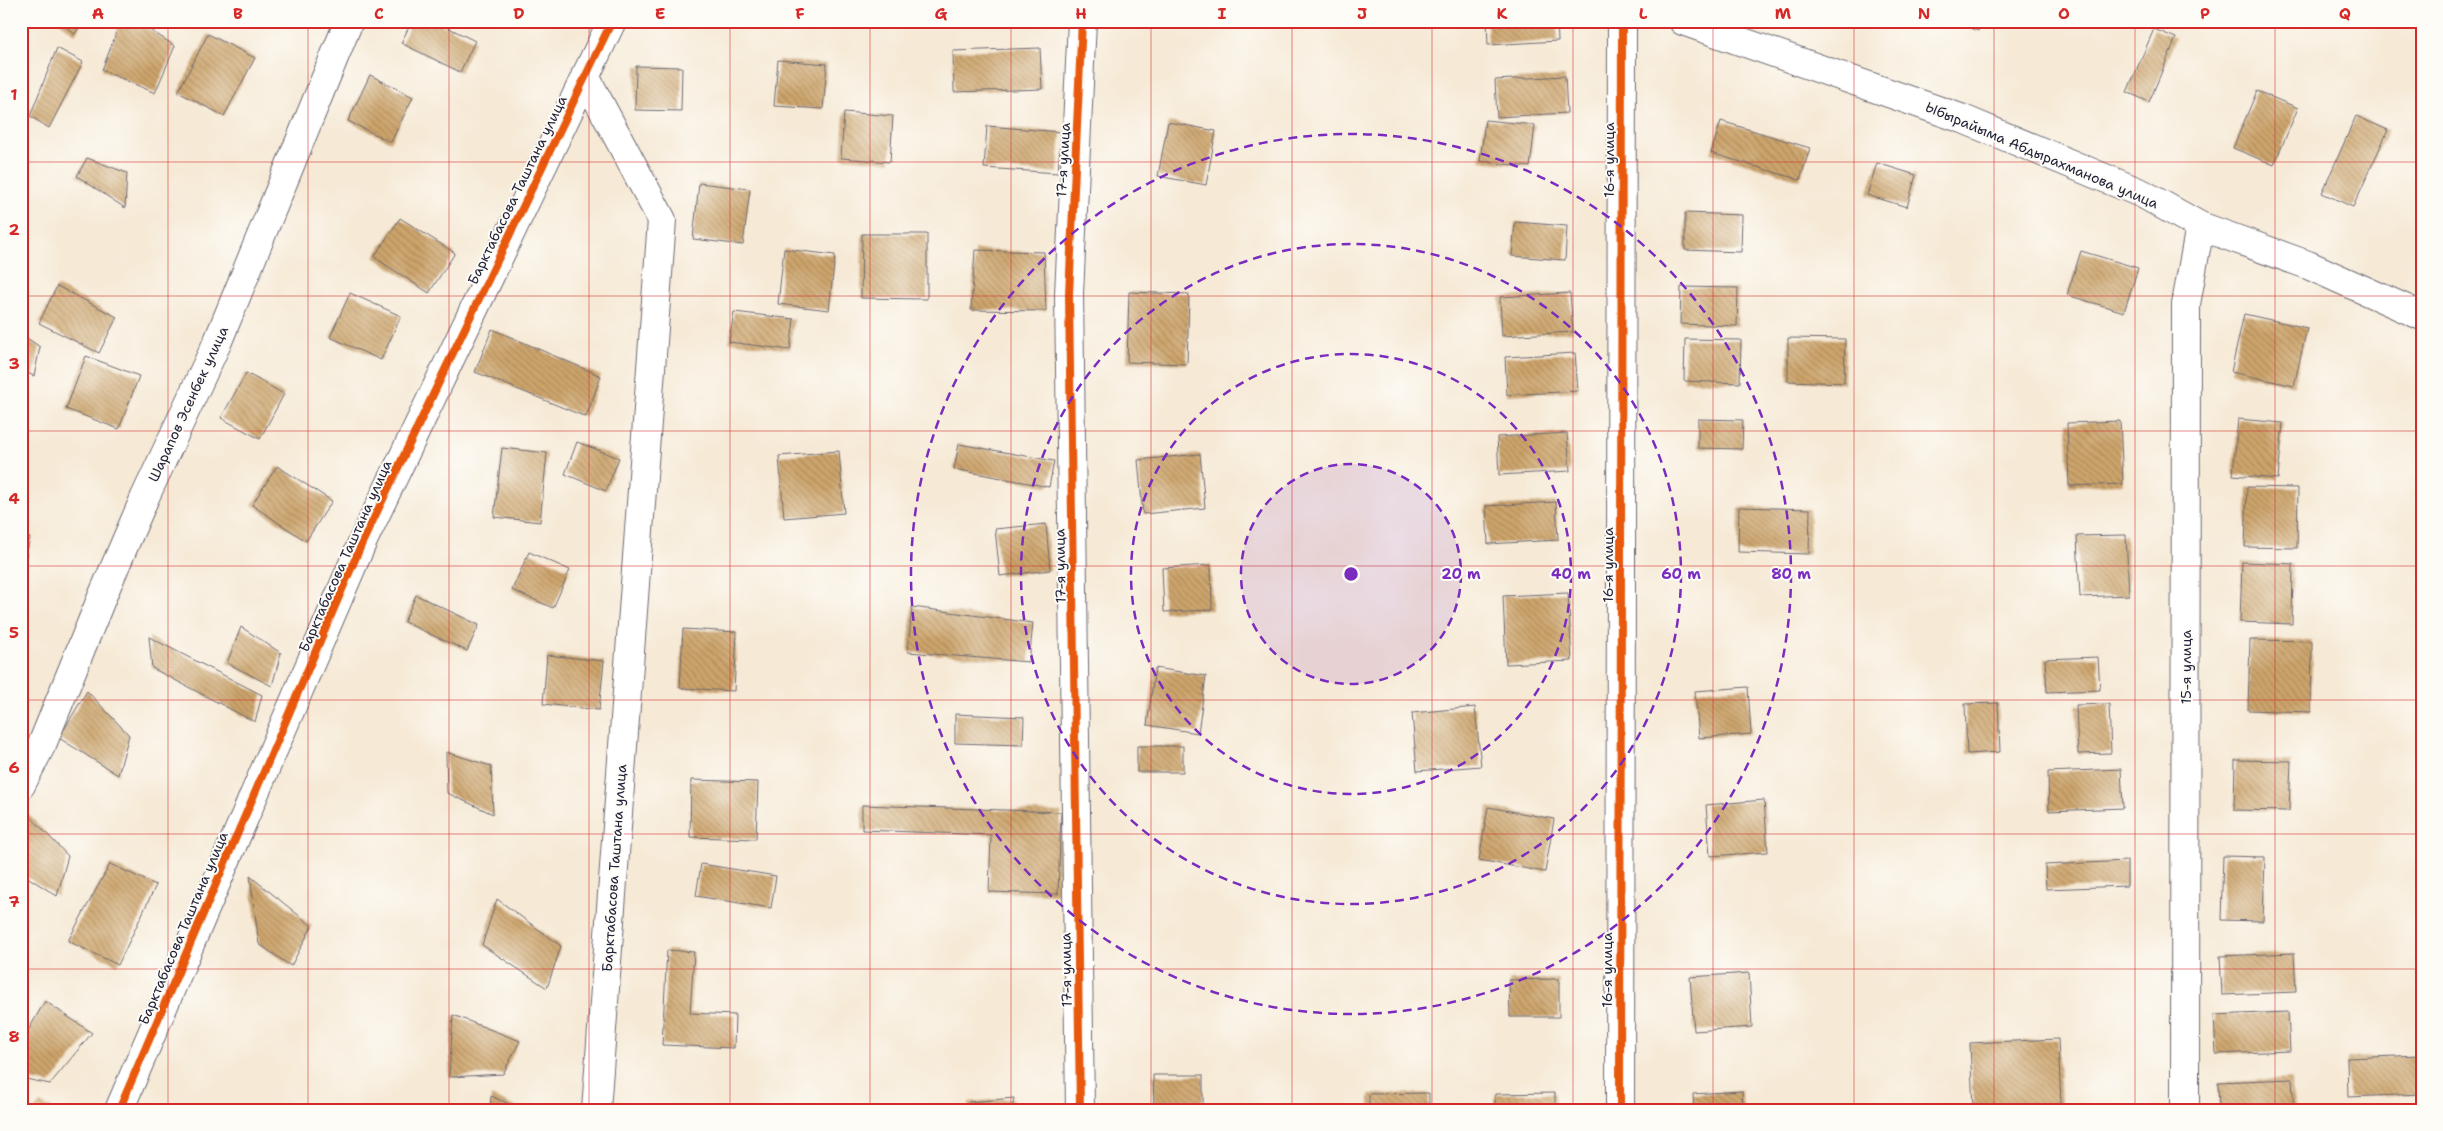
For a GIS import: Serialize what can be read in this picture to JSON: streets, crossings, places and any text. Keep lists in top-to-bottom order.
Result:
{
  "streets": {
    "street": [
      "Ыбырайыма Абдырахманова улица",
      "17-я улица",
      "16-я улица",
      "Барктабасова Таштана улица",
      "Шарапов Эсенбек улица",
      "15-я улица"
    ]
  },
  "crossings": [
    ["Ыбырайыма Абдырахманова улица", "15-я улица"]
  ],
  "grid": {
    "columns": [
      "A",
      "B",
      "C",
      "D",
      "E",
      "F",
      "G",
      "H",
      "I",
      "J",
      "K",
      "L",
      "M",
      "N",
      "O",
      "P",
      "Q"
    ],
    "rows": [
      "1",
      "2",
      "3",
      "4",
      "5",
      "6",
      "7",
      "8"
    ]
  },
  "rings": [
    "20 m",
    "40 m",
    "60 m",
    "80 m"
  ]
}
